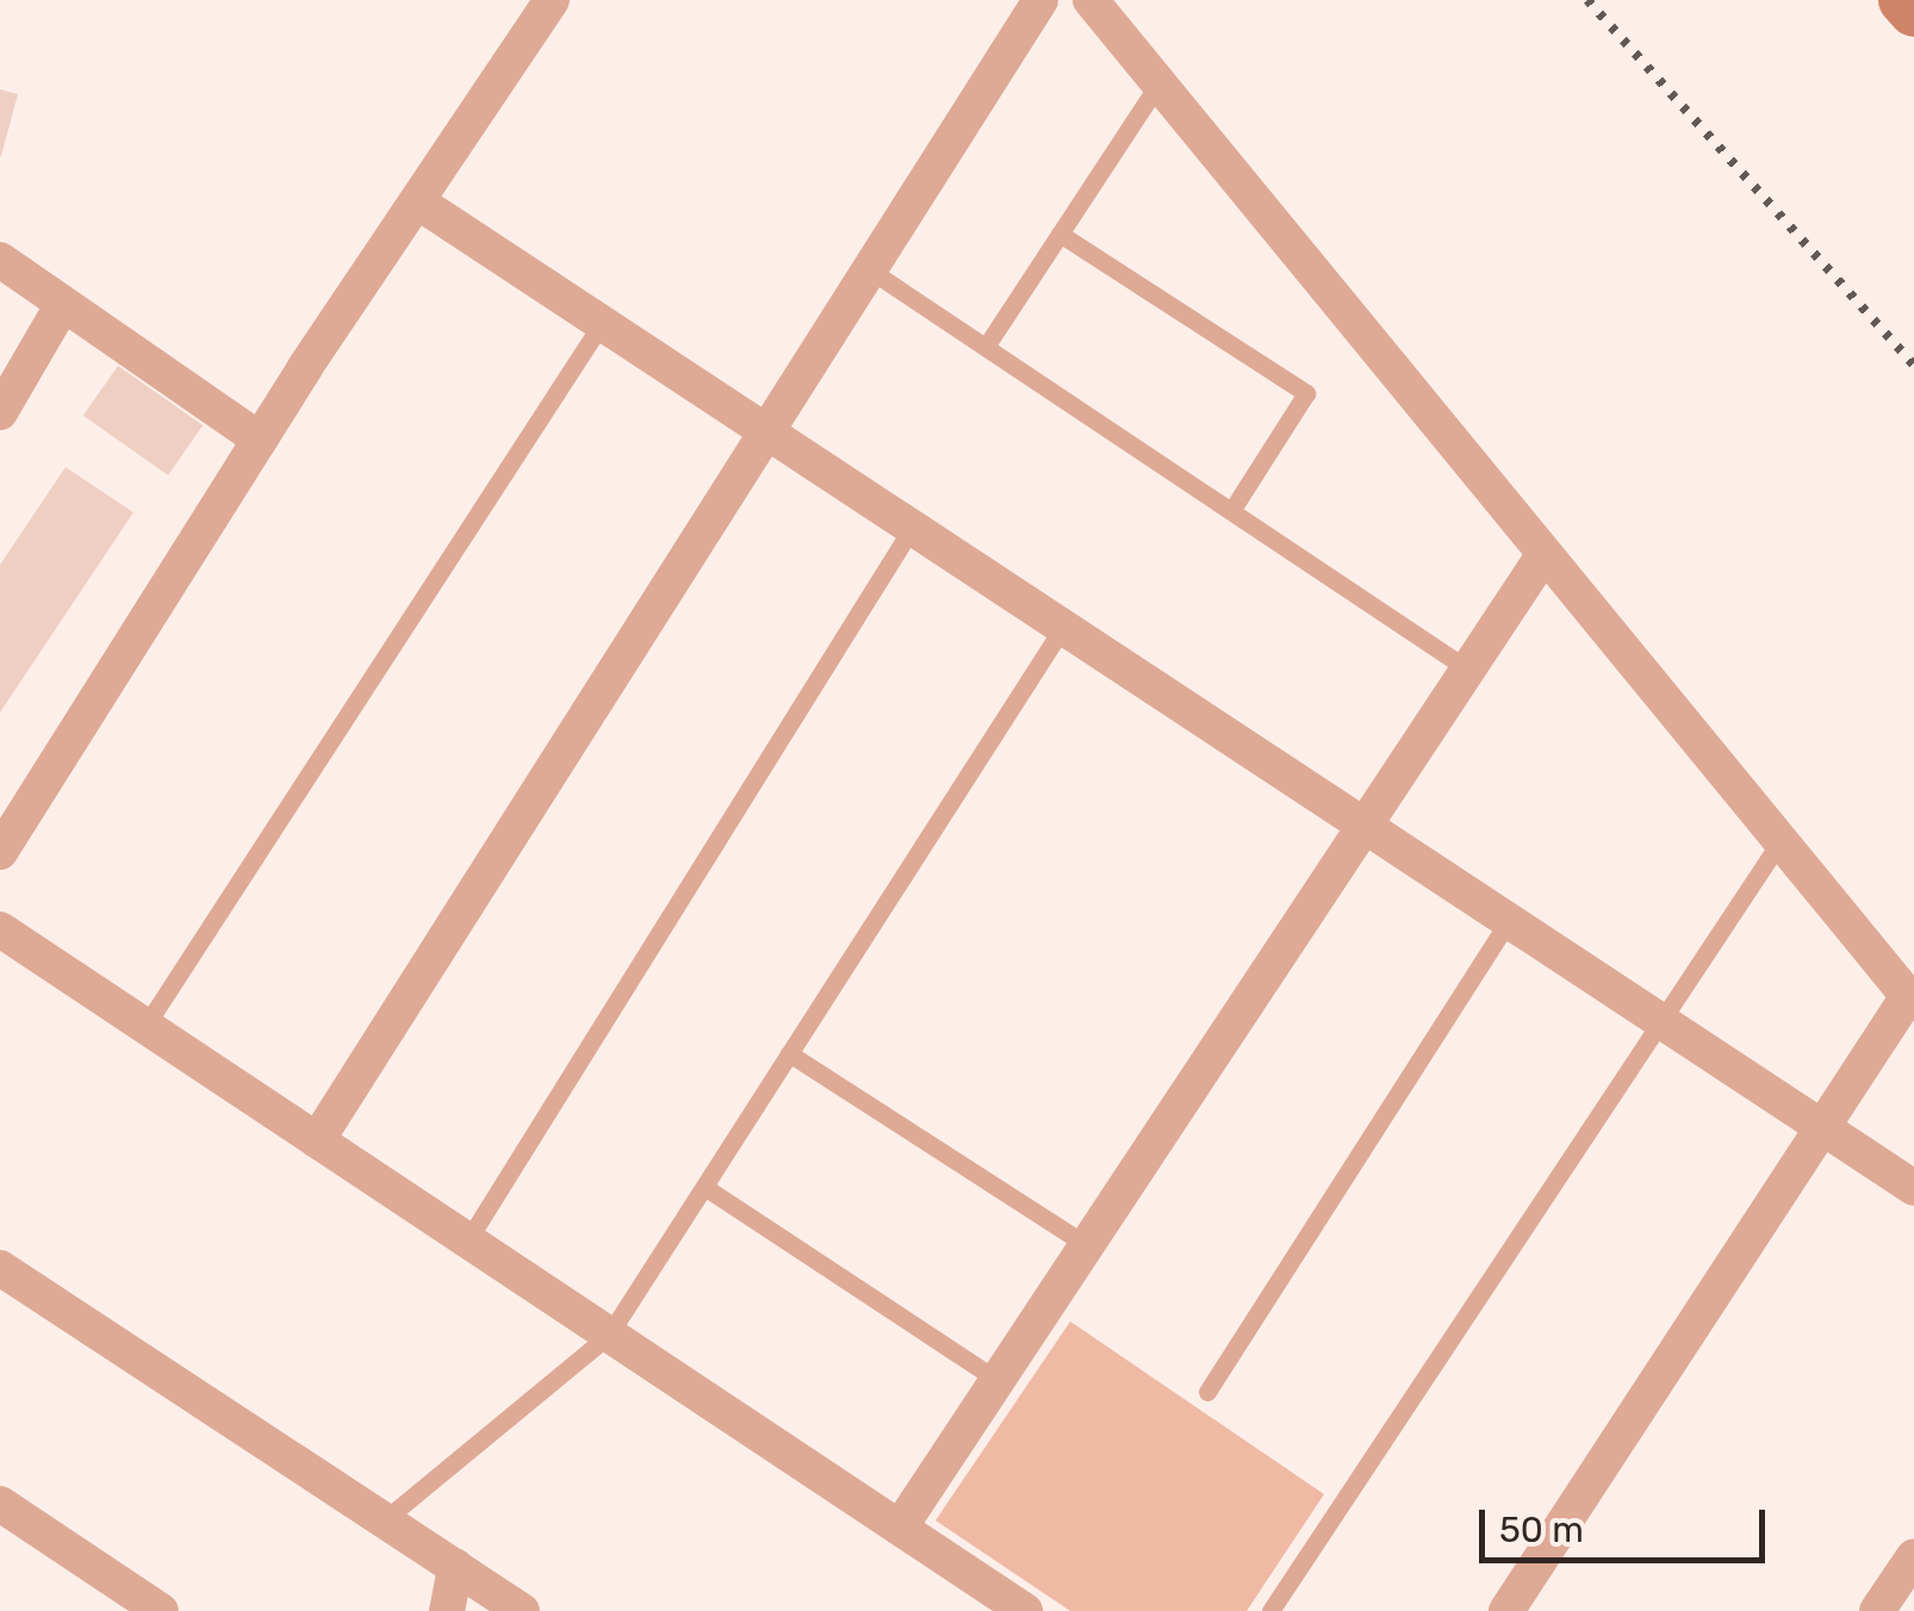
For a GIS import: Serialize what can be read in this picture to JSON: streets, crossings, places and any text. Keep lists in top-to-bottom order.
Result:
{
  "scale_bar": "50 m"
}
